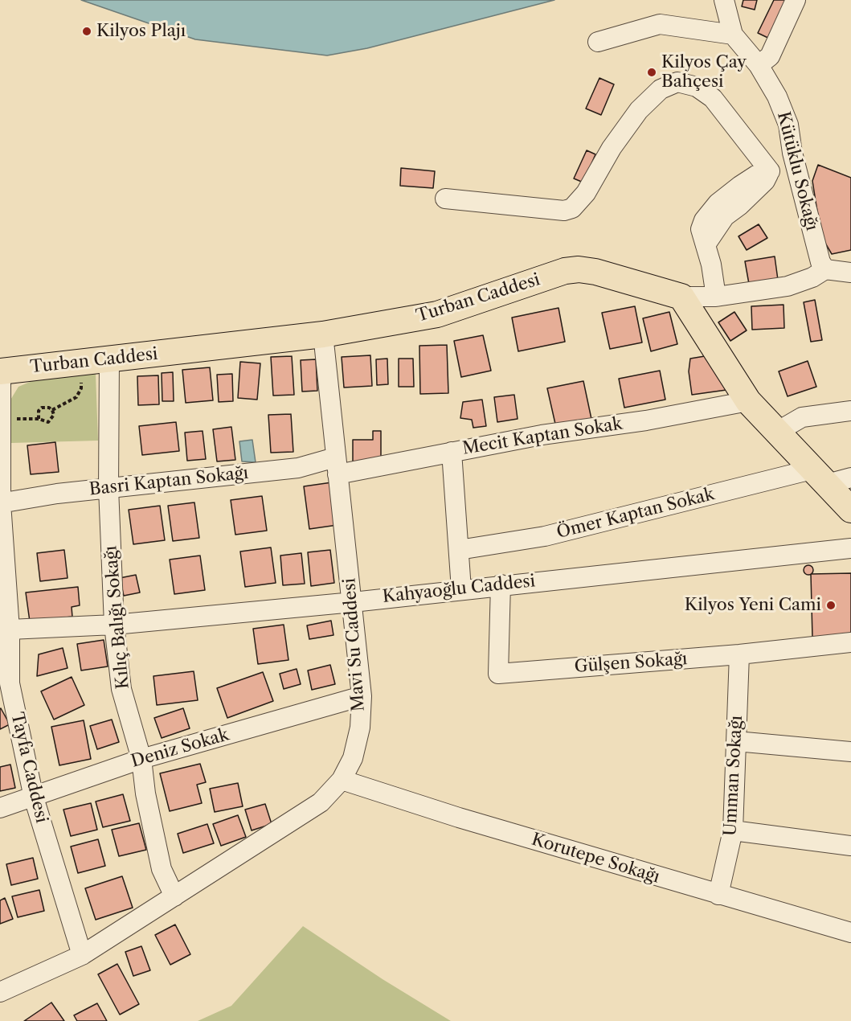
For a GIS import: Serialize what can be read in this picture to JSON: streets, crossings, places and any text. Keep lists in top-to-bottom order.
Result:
{
  "streets": {
    "main road": ["Turban Caddesi"],
    "street": [
      "Kütüklu Sokağı",
      "Mecit Kaptan Sokak",
      "Basri Kaptan Sokağı",
      "Ömer Kaptan Sokak",
      "Kahyaoğlu Caddesi",
      "Kılıç Balığı Sokağı",
      "Mavi Su Caddesi",
      "Gülşen Sokağı",
      "Deniz Sokak",
      "Tayfa Caddesi",
      "Umman Sokağı",
      "Korutepe Sokağı"
    ]
  },
  "crossings": [
    ["Turban Caddesi", "Kılıç Balığı Sokağı"],
    ["Turban Caddesi", "Mavi Su Caddesi"],
    ["Turban Caddesi", "Tayfa Caddesi"],
    ["Mecit Kaptan Sokak", "Basri Kaptan Sokağı"],
    ["Mecit Kaptan Sokak", "Mavi Su Caddesi"],
    ["Basri Kaptan Sokağı", "Kılıç Balığı Sokağı"],
    ["Basri Kaptan Sokağı", "Mavi Su Caddesi"],
    ["Basri Kaptan Sokağı", "Tayfa Caddesi"],
    ["Kahyaoğlu Caddesi", "Kılıç Balığı Sokağı"],
    ["Kahyaoğlu Caddesi", "Mavi Su Caddesi"],
    ["Kahyaoğlu Caddesi", "Gülşen Sokağı"],
    ["Kahyaoğlu Caddesi", "Tayfa Caddesi"],
    ["Kılıç Balığı Sokağı", "Mavi Su Caddesi"],
    ["Kılıç Balığı Sokağı", "Deniz Sokak"],
    ["Mavi Su Caddesi", "Deniz Sokak"],
    ["Mavi Su Caddesi", "Tayfa Caddesi"],
    ["Mavi Su Caddesi", "Korutepe Sokağı"],
    ["Gülşen Sokağı", "Umman Sokağı"],
    ["Deniz Sokak", "Tayfa Caddesi"],
    ["Umman Sokağı", "Korutepe Sokağı"]
  ],
  "places": ["Kilyos Plajı", "Kilyos Çay Bahçesi", "Kilyos Yeni Cami"]
}
